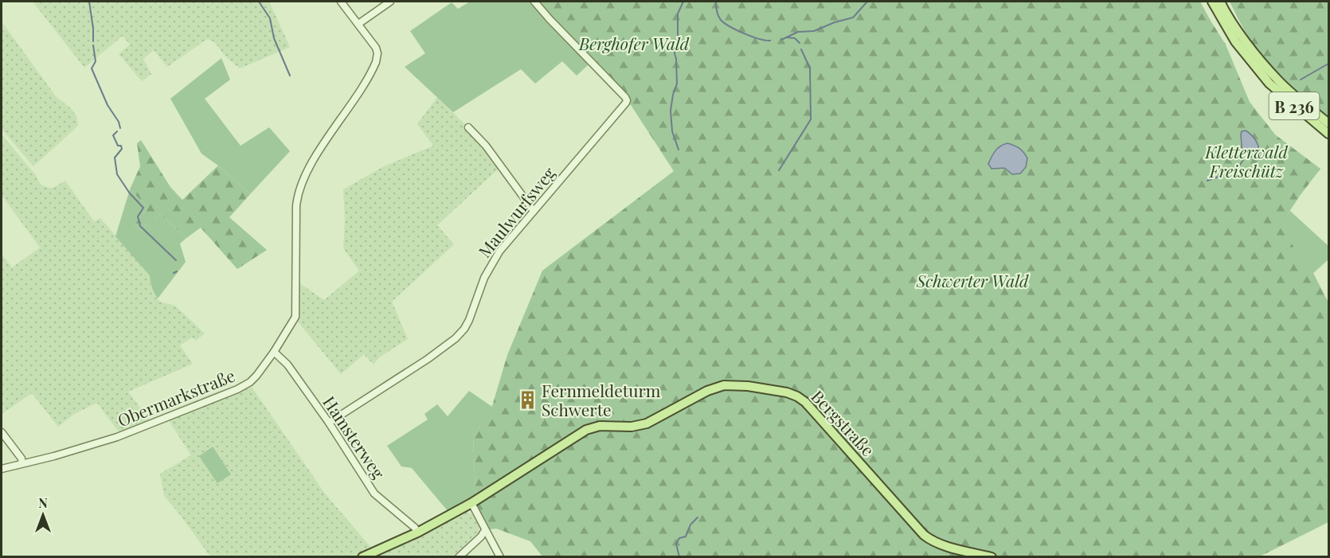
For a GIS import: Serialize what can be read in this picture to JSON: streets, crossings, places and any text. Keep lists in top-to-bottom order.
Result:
{
  "streets": {
    "main road": ["B 236", "Bergstraße"],
    "street": ["Maulwurfsweg", "Obermarkstraße", "Hamsterweg"]
  },
  "crossings": [
    ["Maulwurfsweg", "Hamsterweg"],
    ["Obermarkstraße", "Hamsterweg"],
    ["Bergstraße", "Hamsterweg"]
  ],
  "parks": ["Berghofer Wald", "Kletterwald Freischütz", "Schwerter Wald"],
  "places": {
    "building": ["Fernmeldeturm Schwerte"]
  },
  "north": "top"
}
